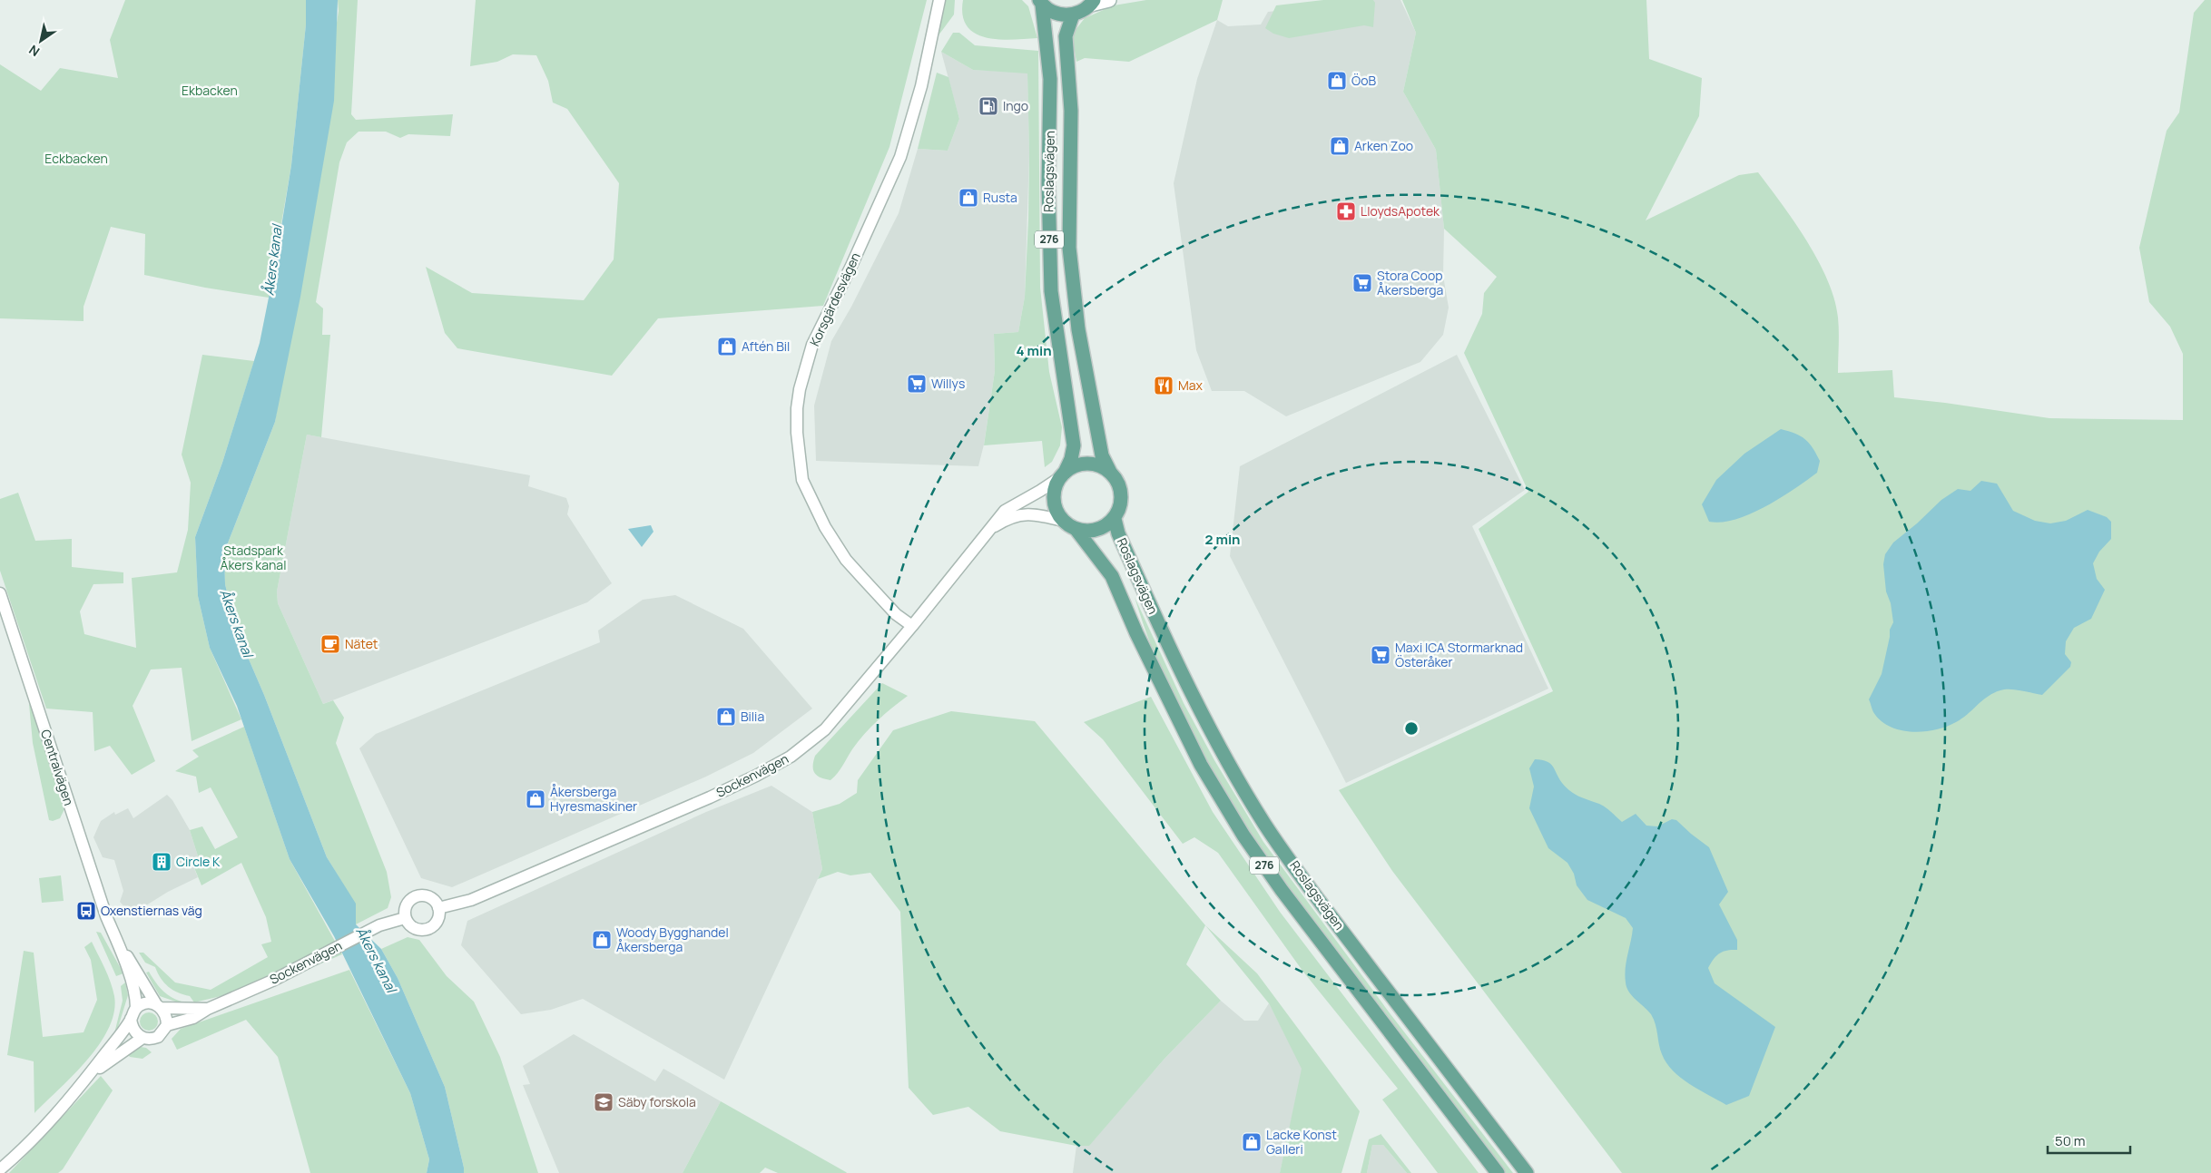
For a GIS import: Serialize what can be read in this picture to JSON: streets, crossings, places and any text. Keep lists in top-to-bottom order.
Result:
{
  "streets": {
    "main road": ["Roslagsvägen", "276"],
    "street": ["Korsgärdesvägen", "Centralvägen", "Sockenvägen"]
  },
  "crossings": [
    ["Roslagsvägen", "276"],
    ["Roslagsvägen", "Sockenvägen"],
    ["Korsgärdesvägen", "Sockenvägen"],
    ["Centralvägen", "Sockenvägen"]
  ],
  "water": ["Åkers kanal"],
  "parks": ["Ekbacken", "Eckbacken", "Stadspark Åkers kanal"],
  "places": {
    "shop": [
      "ÖoB",
      "Arken Zoo",
      "Rusta",
      "Aftén Bil",
      "Bilia",
      "Åkersberga Hyresmaskiner",
      "Woody Bygghandel Åkersberga",
      "Lacke Konst Galleri"
    ],
    "fuel station": ["Ingo"],
    "pharmacy": ["LloydsApotek"],
    "supermarket": ["Stora Coop Åkersberga", "Willys", "Maxi ICA Stormarknad Österåker"],
    "restaurant": ["Max"],
    "cafe": ["Nätet"],
    "building": ["Circle K"],
    "bus stop": ["Oxenstiernas väg"],
    "school or university": ["Säby forskola"]
  },
  "scale_bar": "50 m",
  "north": "bottom left",
  "rings": ["4 min", "2 min"]
}
